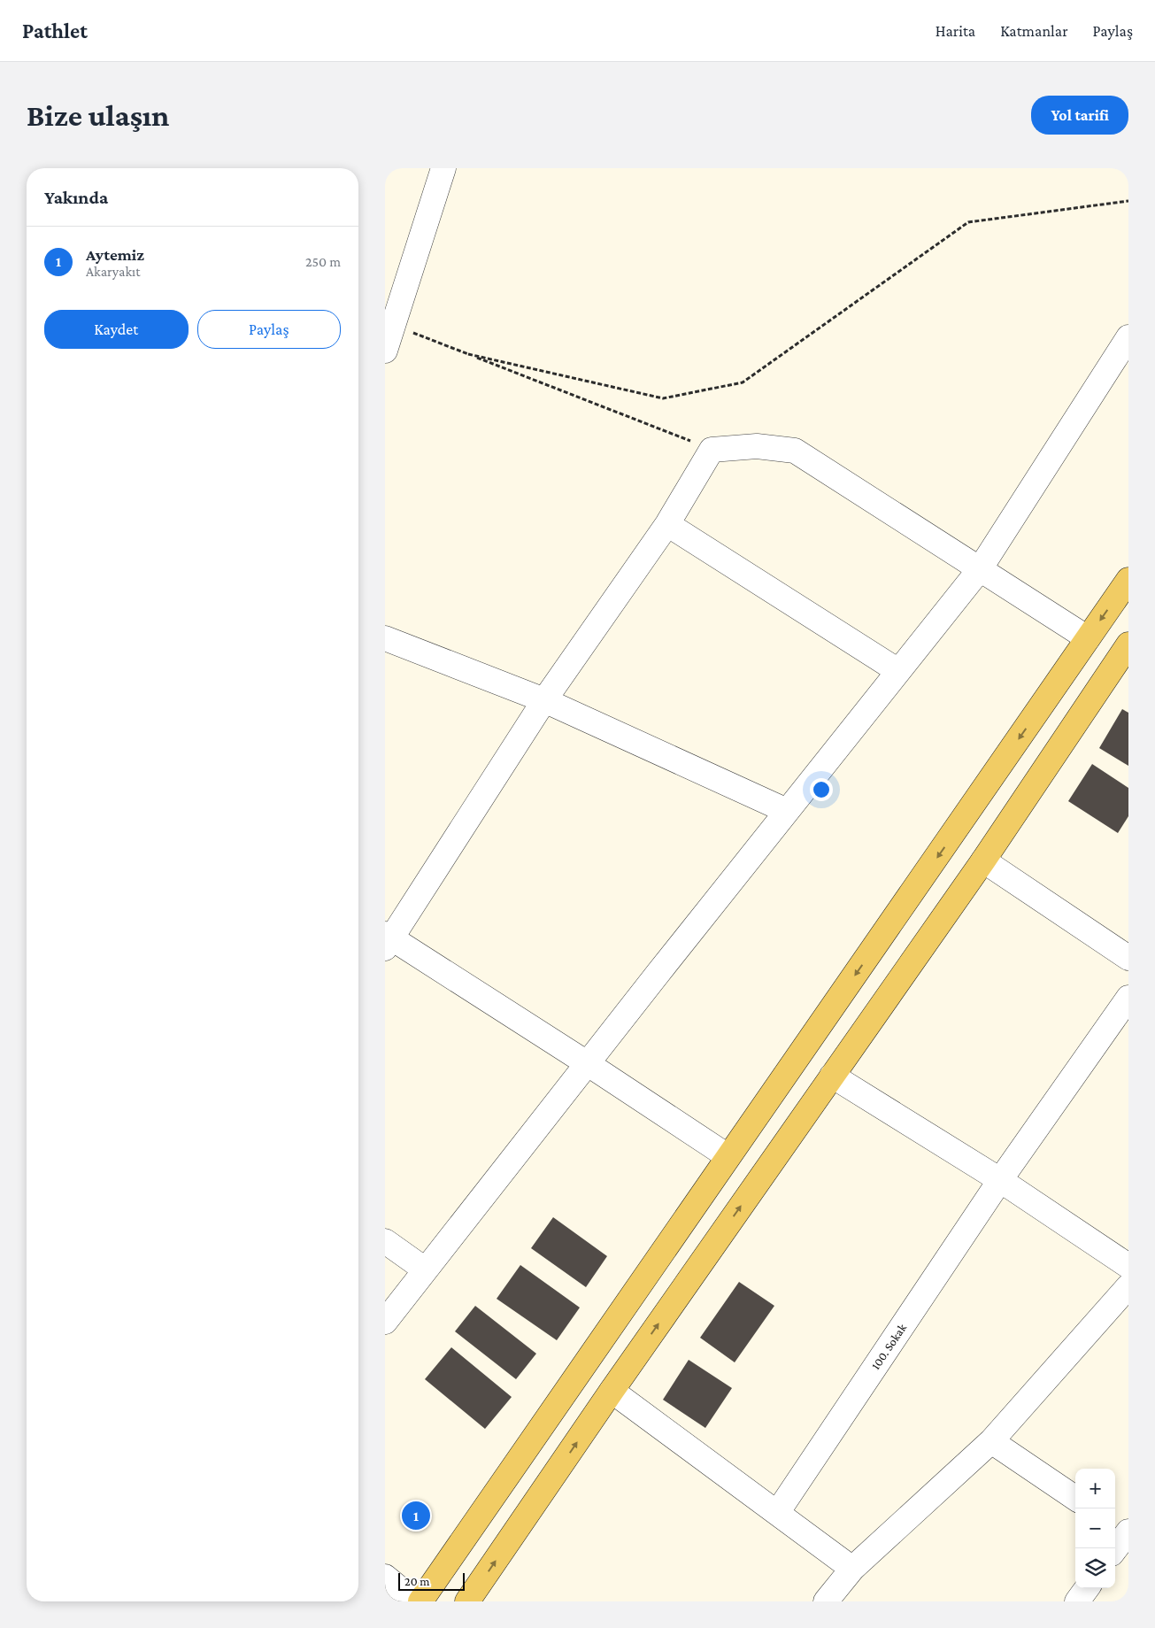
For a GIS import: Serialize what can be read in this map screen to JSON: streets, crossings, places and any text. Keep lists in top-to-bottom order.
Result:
{
  "streets": {
    "street": ["100. Sokak"]
  },
  "scale_bar": "20 m",
  "page": {
    "header": "Pathlet",
    "nav": ["Harita", "Katmanlar", "Paylaş"],
    "buttons": [
      "Yol tarifi",
      ["Kaydet", "Paylaş"]
    ],
    "title": "Bize ulaşın",
    "heading": "Yakında",
    "list": [
      {
        "mark": "1",
        "name": "Aytemiz",
        "note": "Akaryakıt",
        "value": "250 m"
      }
    ],
    "map_buttons": ["+", "−"],
    "pins": "1",
    "scale": "20 m"
  }
}
